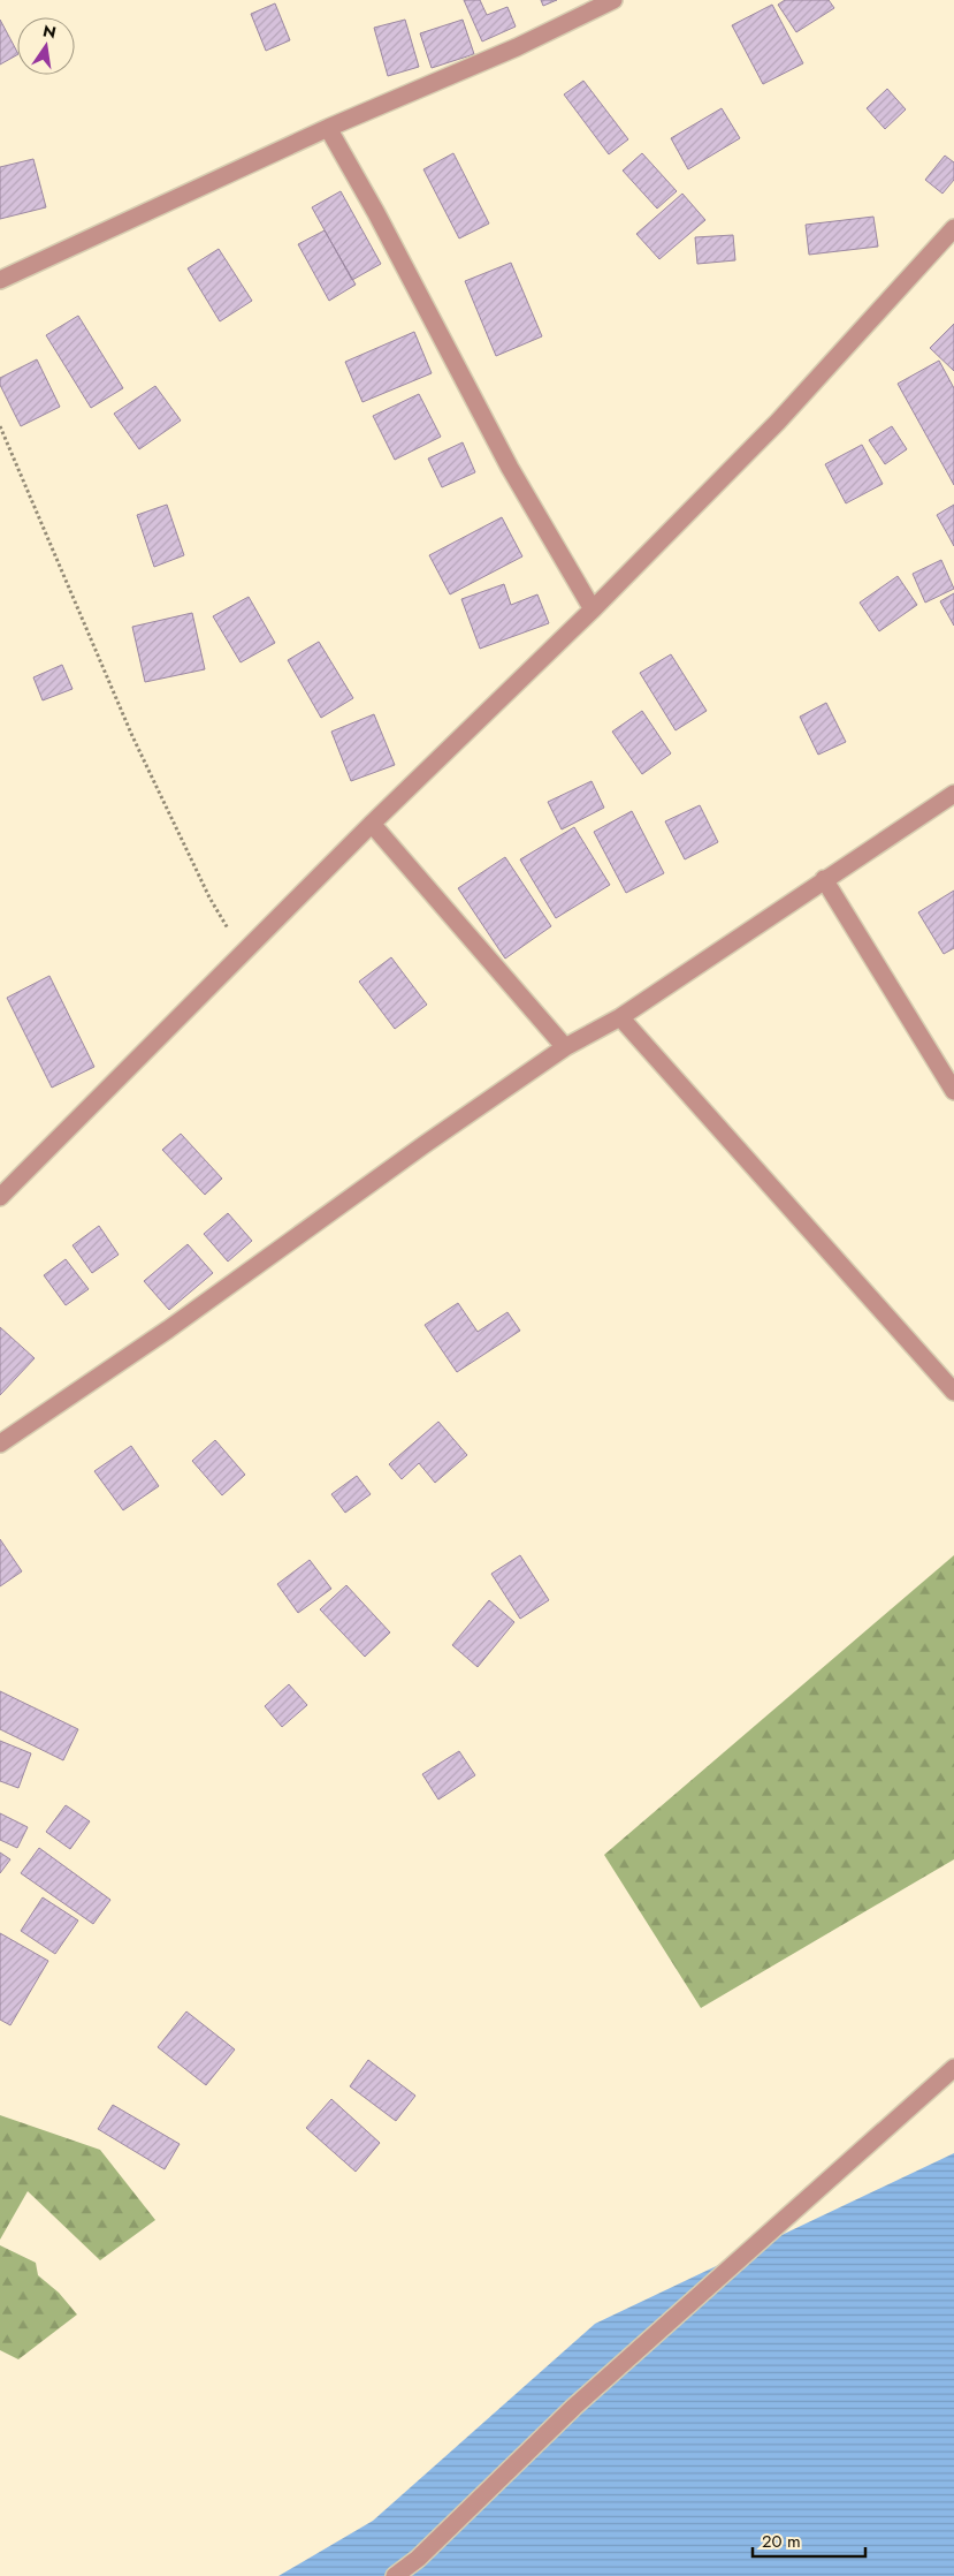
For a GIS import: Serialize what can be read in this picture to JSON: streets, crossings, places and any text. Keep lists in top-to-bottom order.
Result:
{
  "scale_bar": "20 m",
  "north": "top"
}
